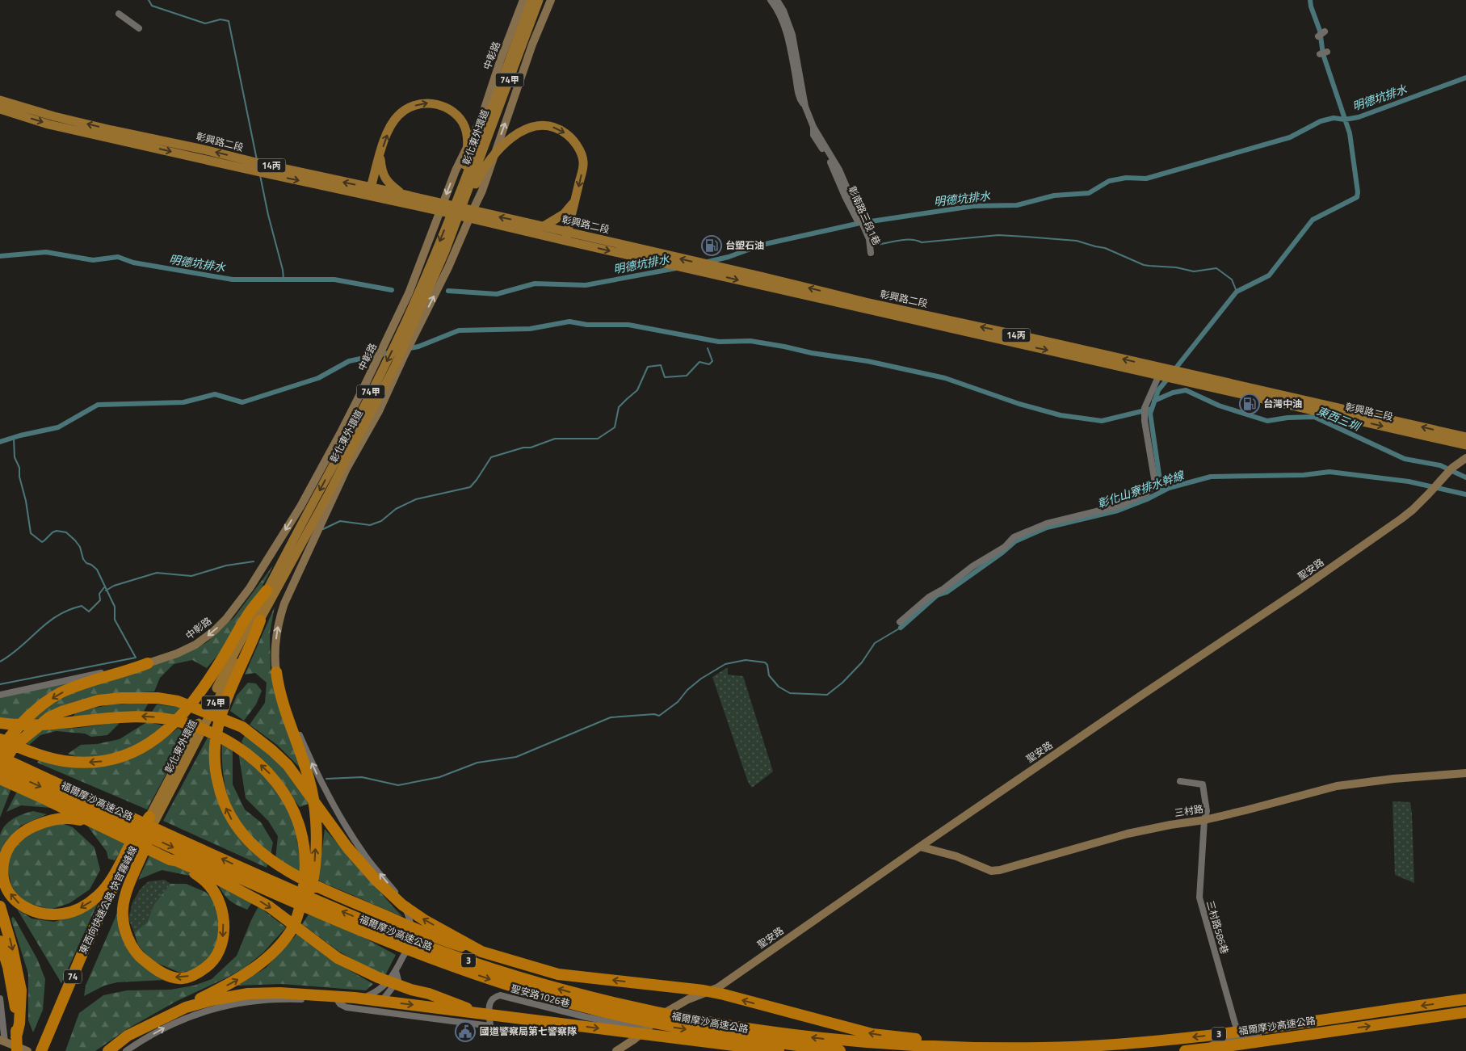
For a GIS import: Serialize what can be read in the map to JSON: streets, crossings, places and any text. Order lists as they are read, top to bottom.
{
  "streets": {
    "highway": [
      "福爾摩沙高速公路",
      "東西向快速公路 快官霧峰線",
      "3",
      "74"
    ],
    "main road": [
      "74甲",
      "彰化東外環道",
      "彰興路二段",
      "14丙"
    ],
    "street": [
      "中彰路",
      "彰南路三段1巷",
      "聖安路",
      "三村路",
      "三村路586巷",
      "聖安路1026巷"
    ]
  },
  "crossings": [
    ["中彰路", "彰興路二段"],
    ["彰化東外環道", "東西向快速公路 快官霧峰線"],
    ["聖安路", "三村路"],
    ["聖安路", "聖安路1026巷"],
    ["三村路", "三村路586巷"]
  ],
  "water": ["明德坑排水", "東西三圳", "彰化山寮排水幹線"],
  "places": {
    "fuel station": ["台塑石油", "台灣中油"],
    "public building": ["國道警察局第七警察隊"]
  }
}
